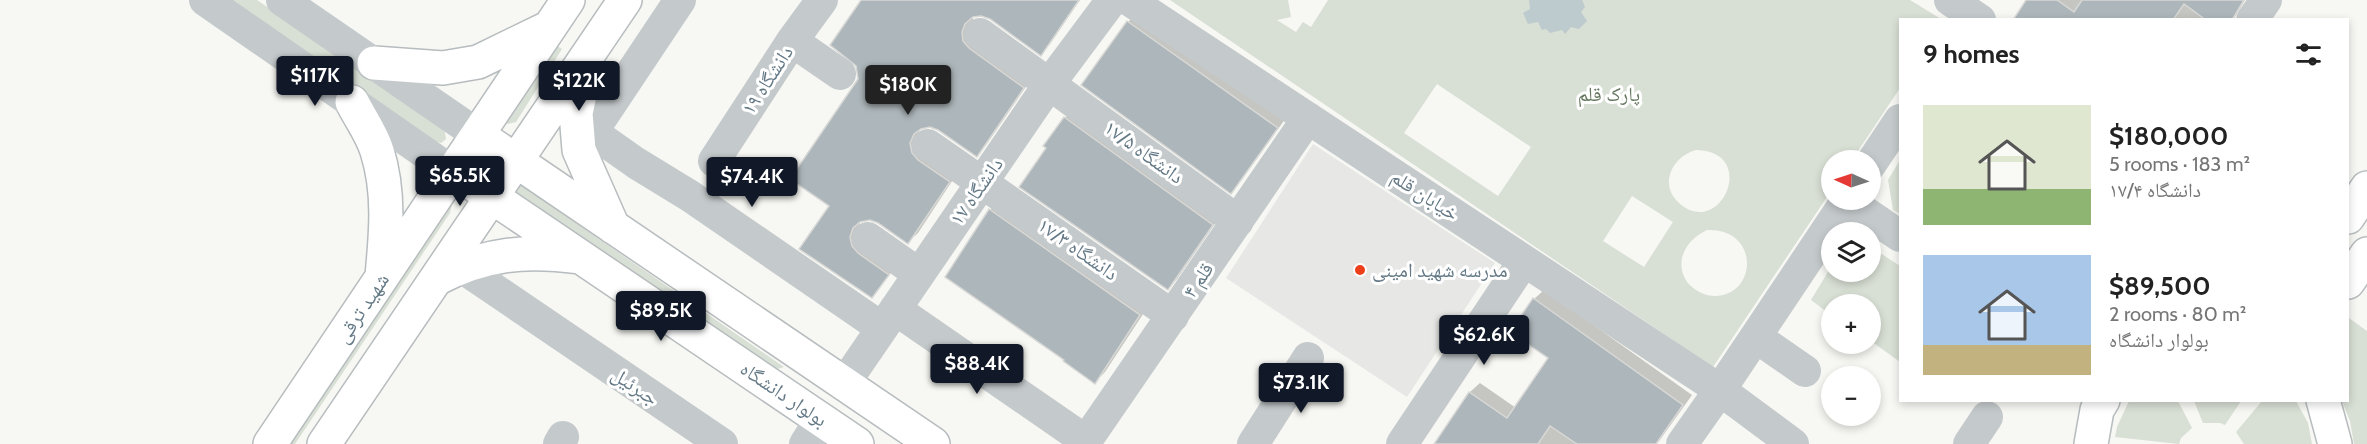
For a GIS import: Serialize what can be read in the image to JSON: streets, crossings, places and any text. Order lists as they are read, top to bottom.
{
  "streets": {
    "main road": ["شهید ترقی", "بولوار دانشگاه"],
    "street": [
      "دانشگاه ۱۹",
      "دانشگاه ۱۷/۵",
      "دانشگاه ۱۷",
      "خیابان قلم",
      "دانشگاه ۱۷/۳",
      "قلم ۴",
      "جبرئیل"
    ]
  },
  "crossings": [
    ["دانشگاه ۱۷/۵", "دانشگاه ۱۷"],
    ["دانشگاه ۱۷/۵", "قلم ۴"],
    ["دانشگاه ۱۷", "دانشگاه ۱۷/۳"],
    ["دانشگاه ۱۷", "قلم ۴"],
    ["خیابان قلم", "قلم ۴"],
    ["دانشگاه ۱۷/۳", "قلم ۴"],
    ["شهید ترقی", "بولوار دانشگاه"]
  ],
  "parks": ["پارک قلم"],
  "places": ["مدرسه شهید امینی"],
  "north": "left",
  "page": {
    "heading": "9 homes",
    "price": [
      "$117K",
      "$122K",
      "$180K",
      "$65.5K",
      "$74.4K",
      "$89.5K",
      "$62.6K",
      "$88.4K",
      "$73.1K"
    ],
    "list": [
      {
        "name": "$180,000",
        "note": "5 rooms · 183 m² · دانشگاه ۱۷/۴"
      },
      {
        "name": "$89,500",
        "note": "2 rooms · 80 m² · بولوار دانشگاه"
      }
    ],
    "map_buttons": ["+", "−"]
  }
}
